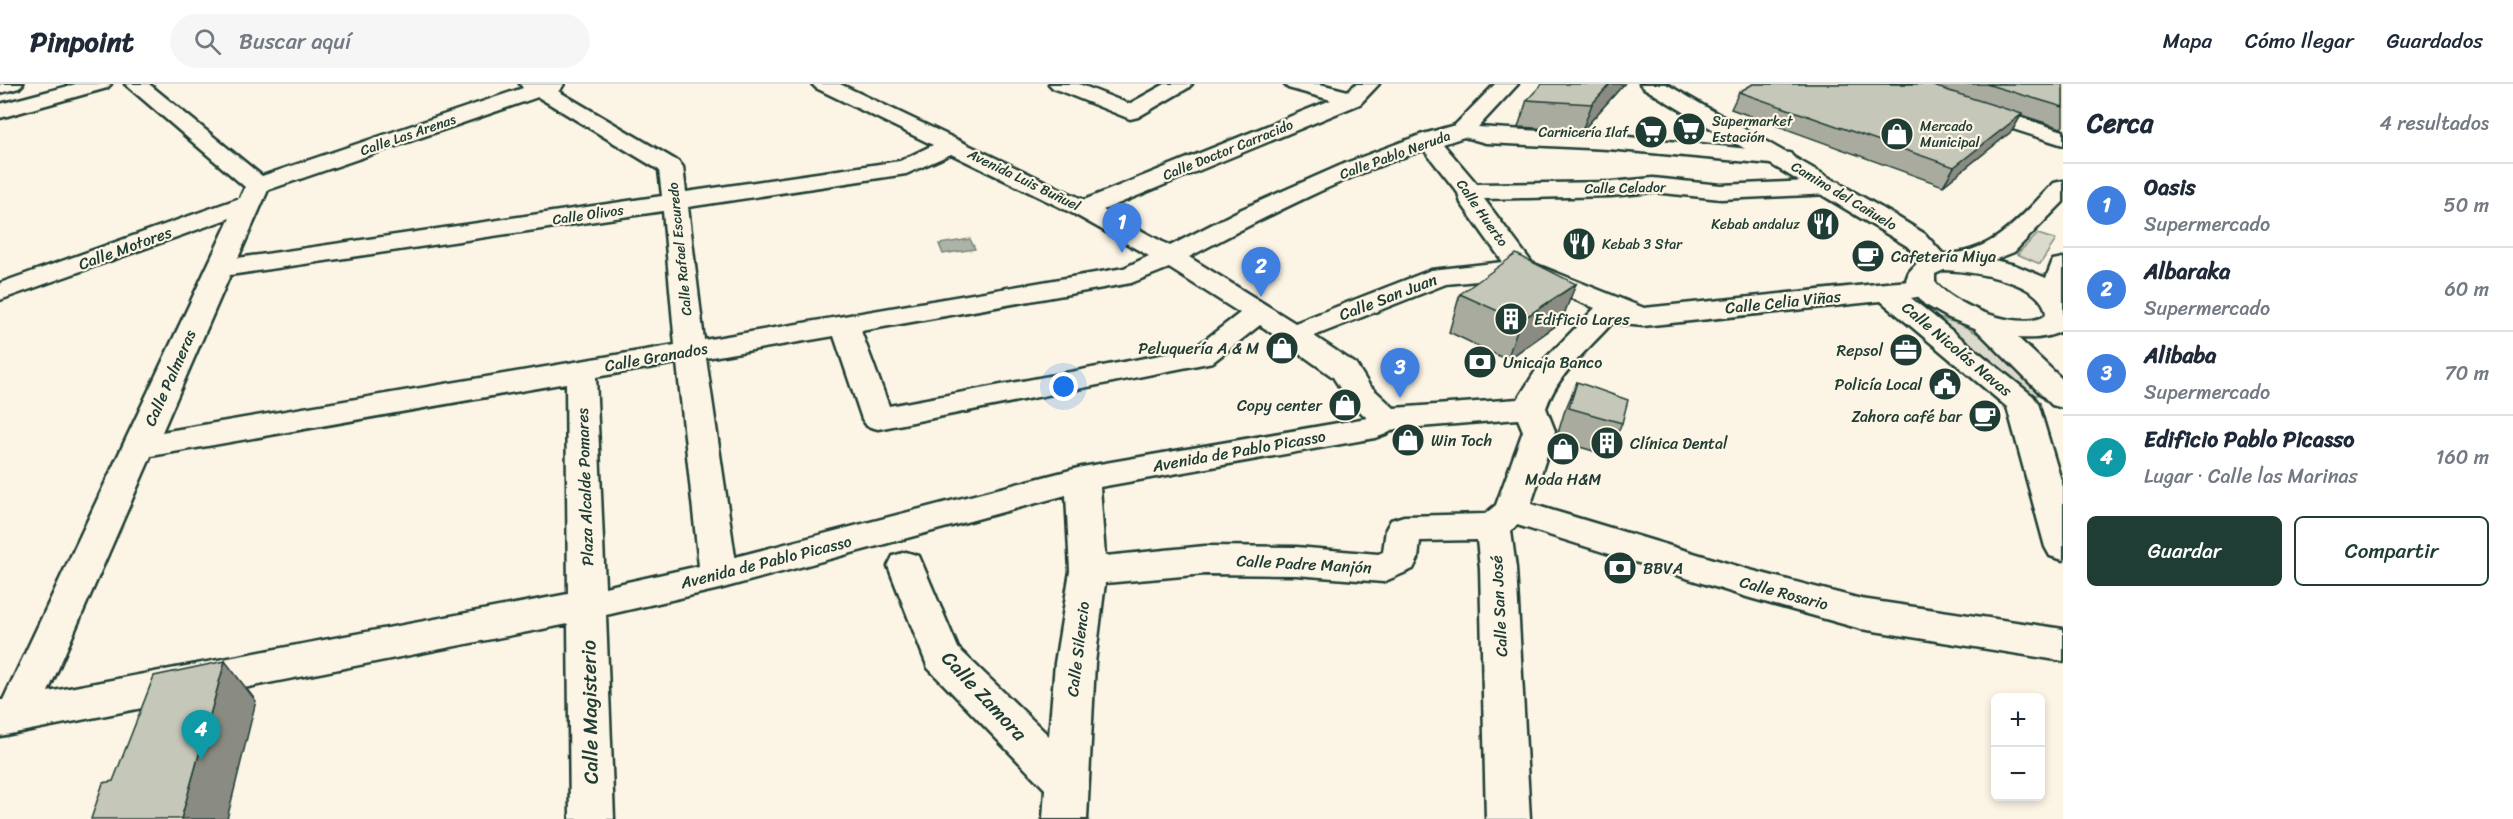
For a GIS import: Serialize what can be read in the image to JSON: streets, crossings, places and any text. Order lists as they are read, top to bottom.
{
  "streets": {
    "street": [
      "Calle Las Arenas",
      "Calle Doctor Carracido",
      "Calle Pablo Neruda",
      "Avenida Luis Buñuel",
      "Calle Celador",
      "Camino del Cañuelo",
      "Calle Huerto",
      "Calle Olivos",
      "Calle Motores",
      "Calle Rafael Escuredo",
      "Calle San Juan",
      "Calle Celia Viñas",
      "Calle Nicolás Navas",
      "Calle Granados",
      "Calle Palmeras",
      "Avenida de Pablo Picasso",
      "Plaza Alcalde Pomares",
      "Calle Padre Manjón",
      "Calle Rosario",
      "Calle San José",
      "Calle Silencio",
      "Calle Zamora",
      "Calle Magisterio"
    ]
  },
  "crossings": [
    ["Calle Las Arenas", "Calle Motores"],
    ["Calle Las Arenas", "Calle Rafael Escuredo"],
    ["Calle Las Arenas", "Calle Palmeras"],
    ["Calle Doctor Carracido", "Avenida Luis Buñuel"],
    ["Calle Pablo Neruda", "Avenida Luis Buñuel"],
    ["Calle Pablo Neruda", "Camino del Cañuelo"],
    ["Calle Pablo Neruda", "Calle Huerto"],
    ["Calle Pablo Neruda", "Calle Granados"],
    ["Avenida Luis Buñuel", "Calle Olivos"],
    ["Avenida Luis Buñuel", "Calle San Juan"],
    ["Avenida Luis Buñuel", "Calle Granados"],
    ["Avenida Luis Buñuel", "Avenida de Pablo Picasso"],
    ["Calle Celador", "Camino del Cañuelo"],
    ["Calle Celador", "Calle Huerto"],
    ["Camino del Cañuelo", "Calle Celia Viñas"],
    ["Calle Huerto", "Calle San Juan"],
    ["Calle Olivos", "Calle Rafael Escuredo"],
    ["Calle Olivos", "Calle Palmeras"],
    ["Calle Motores", "Calle Palmeras"],
    ["Calle Rafael Escuredo", "Calle Granados"],
    ["Calle Celia Viñas", "Calle Nicolás Navas"],
    ["Calle Celia Viñas", "Avenida de Pablo Picasso"],
    ["Calle Celia Viñas", "Calle San José"],
    ["Calle Granados", "Calle Palmeras"],
    ["Calle Granados", "Plaza Alcalde Pomares"],
    ["Calle Palmeras", "Avenida de Pablo Picasso"],
    ["Avenida de Pablo Picasso", "Plaza Alcalde Pomares"],
    ["Avenida de Pablo Picasso", "Calle San José"],
    ["Avenida de Pablo Picasso", "Calle Silencio"],
    ["Avenida de Pablo Picasso", "Calle Magisterio"],
    ["Plaza Alcalde Pomares", "Calle Magisterio"],
    ["Calle Padre Manjón", "Calle Rosario"],
    ["Calle Padre Manjón", "Calle San José"],
    ["Calle Padre Manjón", "Calle Silencio"],
    ["Calle Rosario", "Calle San José"],
    ["Calle Silencio", "Calle Zamora"]
  ],
  "places": {
    "supermarket": ["Supermarket Estación", "Carnicería Ilaf"],
    "shop": [
      "Mercado Municipal",
      "Peluquería A & M",
      "Copy center",
      "Win Toch",
      "Moda H&M"
    ],
    "restaurant": ["Kebab andaluz", "Kebab 3 Star"],
    "cafe": ["Cafetería Miya", "Zahora café bar"],
    "building": ["Edificio Lares", "Clínica Dental"],
    "office": ["Repsol"],
    "bank": ["Unicaja Banco", "BBVA"],
    "public building": ["Policía Local"]
  },
  "page": {
    "header": "Pinpoint",
    "search": "Buscar aquí",
    "nav": ["Mapa", "Cómo llegar", "Guardados"],
    "heading": ["Cerca", "4 resultados"],
    "list": [
      {
        "mark": "1",
        "name": "Oasis",
        "note": "Supermercado",
        "value": "50 m"
      },
      {
        "mark": "2",
        "name": "Albaraka",
        "note": "Supermercado",
        "value": "60 m"
      },
      {
        "mark": "3",
        "name": "Alibaba",
        "note": "Supermercado",
        "value": "70 m"
      },
      {
        "mark": "4",
        "name": "Edificio Pablo Picasso",
        "note": "Lugar · Calle las Marinas",
        "value": "160 m"
      }
    ],
    "pins": [
      "1",
      "2",
      "3",
      "4"
    ],
    "buttons": ["Guardar", "Compartir"],
    "map_buttons": ["+", "−"]
  }
}
